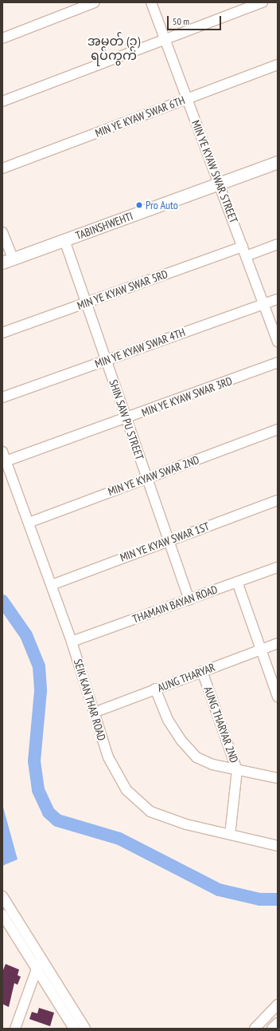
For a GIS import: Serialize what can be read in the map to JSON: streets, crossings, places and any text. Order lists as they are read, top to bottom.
{
  "streets": {
    "main road": ["TABINSHWEHTI"],
    "street": [
      "MIN YE KYAW SWAR 6TH",
      "MIN YE KYAW SWAR STREET",
      "MIN YE KYAW SWAR 5RD",
      "MIN YE KYAW SWAR 4TH",
      "MIN YE KYAW SWAR 3RD",
      "SHIN SAW PU STREET",
      "MIN YE KYAW SWAR 2ND",
      "MIN YE KYAW SWAR 1ST",
      "THAMAIN BAYAN ROAD",
      "AUNG THARYAR",
      "SEIK KAN THAR ROAD",
      "AUNG THARYAR 2ND"
    ]
  },
  "crossings": [
    ["MIN YE KYAW SWAR 6TH", "MIN YE KYAW SWAR STREET"],
    ["MIN YE KYAW SWAR STREET", "TABINSHWEHTI"],
    ["MIN YE KYAW SWAR STREET", "MIN YE KYAW SWAR 5RD"],
    ["MIN YE KYAW SWAR STREET", "MIN YE KYAW SWAR 4TH"],
    ["TABINSHWEHTI", "SHIN SAW PU STREET"],
    ["MIN YE KYAW SWAR 5RD", "SHIN SAW PU STREET"],
    ["MIN YE KYAW SWAR 4TH", "SHIN SAW PU STREET"],
    ["MIN YE KYAW SWAR 3RD", "SHIN SAW PU STREET"],
    ["MIN YE KYAW SWAR 3RD", "SEIK KAN THAR ROAD"],
    ["SHIN SAW PU STREET", "MIN YE KYAW SWAR 2ND"],
    ["SHIN SAW PU STREET", "MIN YE KYAW SWAR 1ST"],
    ["SHIN SAW PU STREET", "THAMAIN BAYAN ROAD"],
    ["MIN YE KYAW SWAR 2ND", "SEIK KAN THAR ROAD"],
    ["MIN YE KYAW SWAR 1ST", "SEIK KAN THAR ROAD"],
    ["THAMAIN BAYAN ROAD", "SEIK KAN THAR ROAD"],
    ["AUNG THARYAR", "SEIK KAN THAR ROAD"],
    ["AUNG THARYAR", "AUNG THARYAR 2ND"],
    ["SEIK KAN THAR ROAD", "AUNG THARYAR 2ND"]
  ],
  "districts": ["အမှတ် (၃) ရပ်ကွက်"],
  "places": ["Pro Auto"],
  "scale_bar": "50 m"
}
